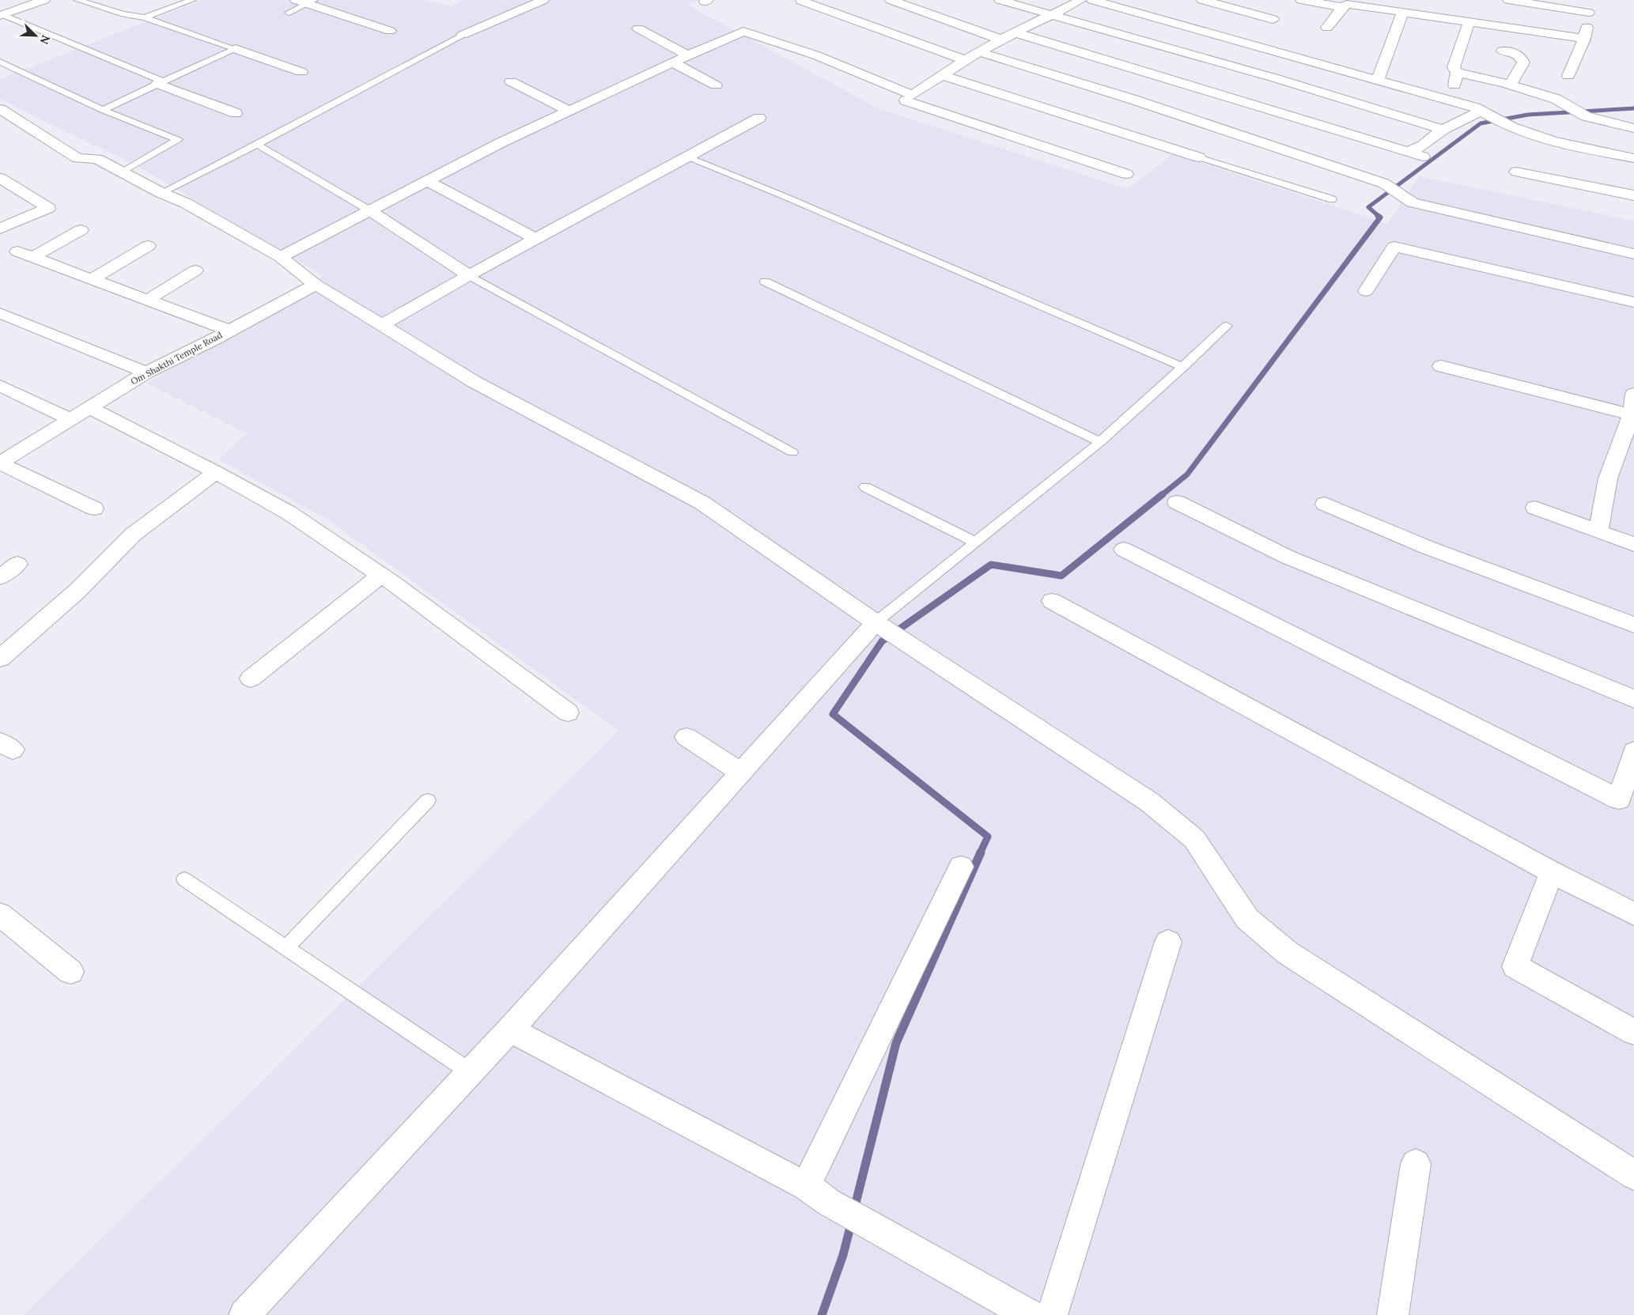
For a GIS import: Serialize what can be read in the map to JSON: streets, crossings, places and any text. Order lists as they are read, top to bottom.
{
  "streets": {
    "street": ["Om Shakthi Temple Road"]
  },
  "north": "bottom right"
}
